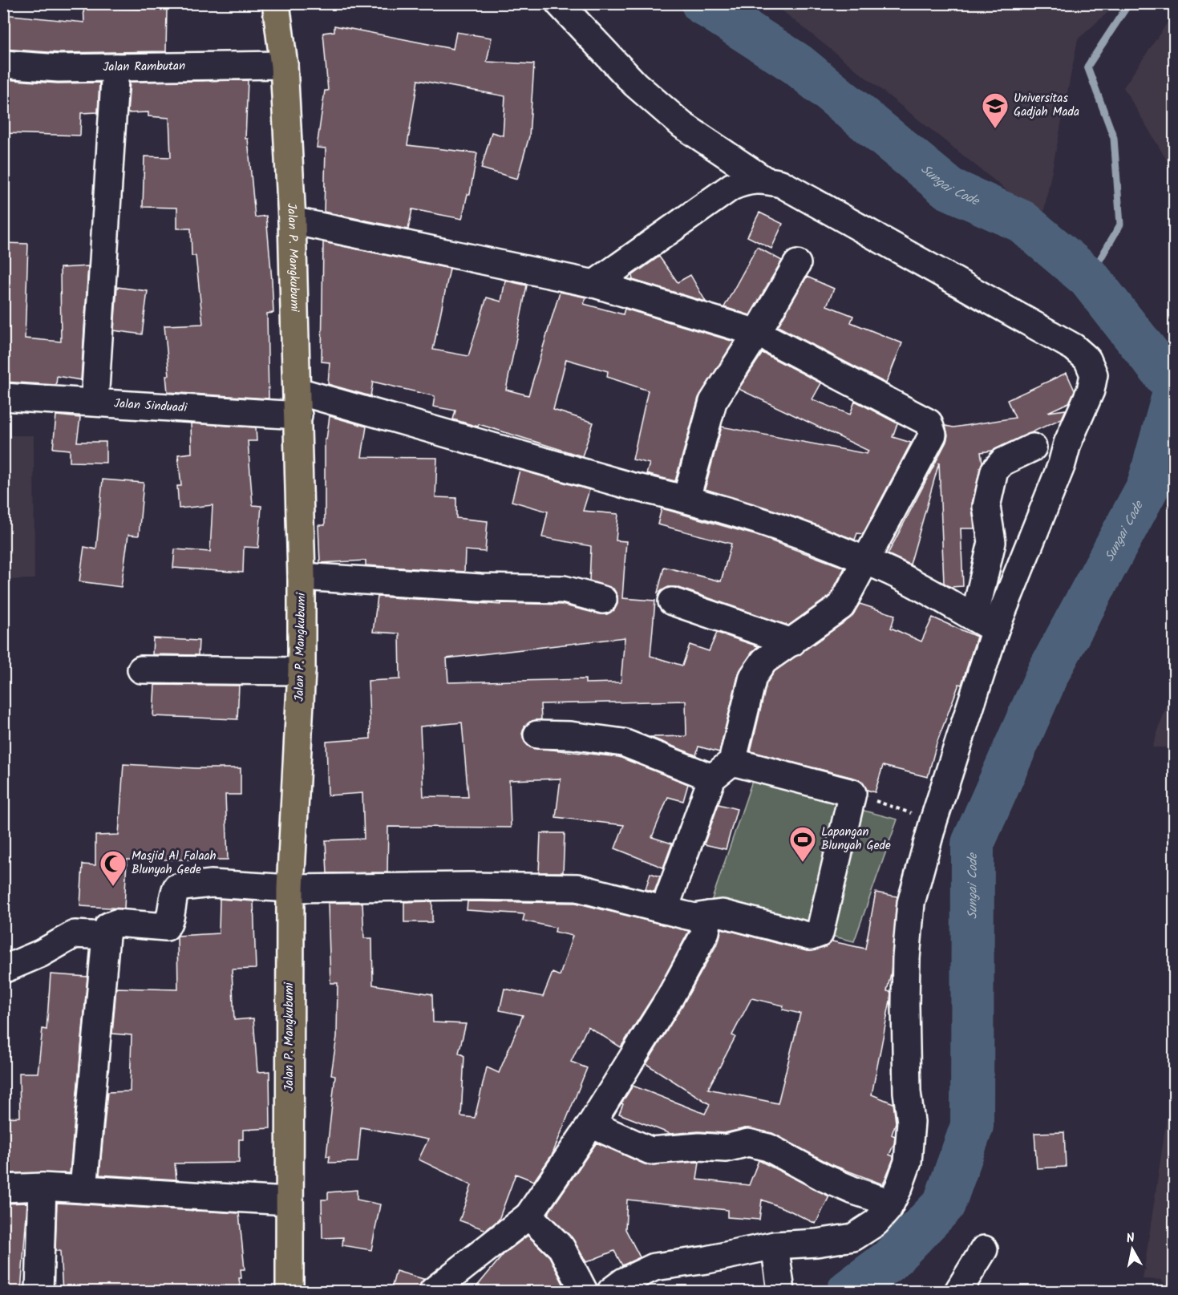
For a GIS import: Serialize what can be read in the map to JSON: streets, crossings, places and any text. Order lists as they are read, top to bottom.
{
  "streets": {
    "main road": ["Jalan P. Mangkubumi"],
    "street": ["Jalan Rambutan", "Jalan Sinduadi"]
  },
  "crossings": [
    ["Jalan Rambutan", "Jalan P. Mangkubumi"],
    ["Jalan P. Mangkubumi", "Jalan Sinduadi"]
  ],
  "water": ["Sungai Code"],
  "places": {
    "school or university": ["Universitas Gadjah Mada"],
    "sports": ["Lapangan Blunyah Gede"],
    "mosque": ["Masjid Al Falaah Blunyah Gede"]
  },
  "north": "top"
}
